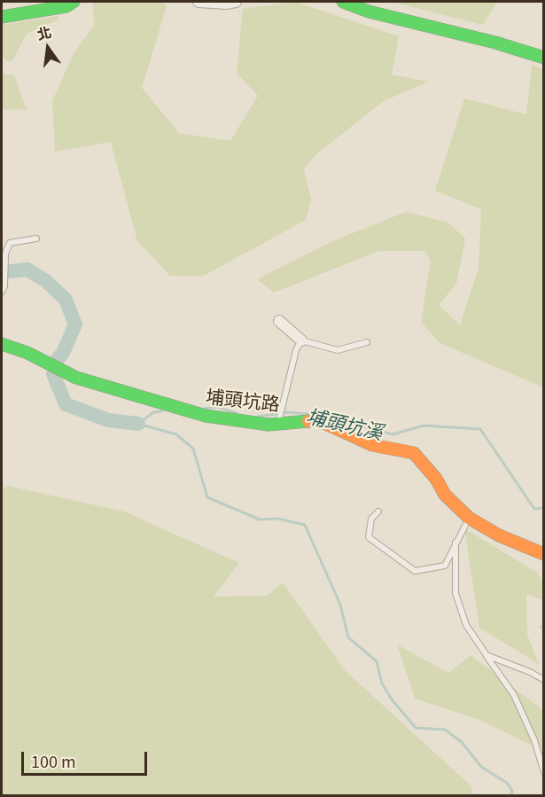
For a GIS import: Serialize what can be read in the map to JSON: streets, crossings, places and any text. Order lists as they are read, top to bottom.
{
  "streets": {
    "street": ["埔頭坑路"]
  },
  "water": ["埔頭坑溪"],
  "scale_bar": "100 m",
  "north": "top"
}
